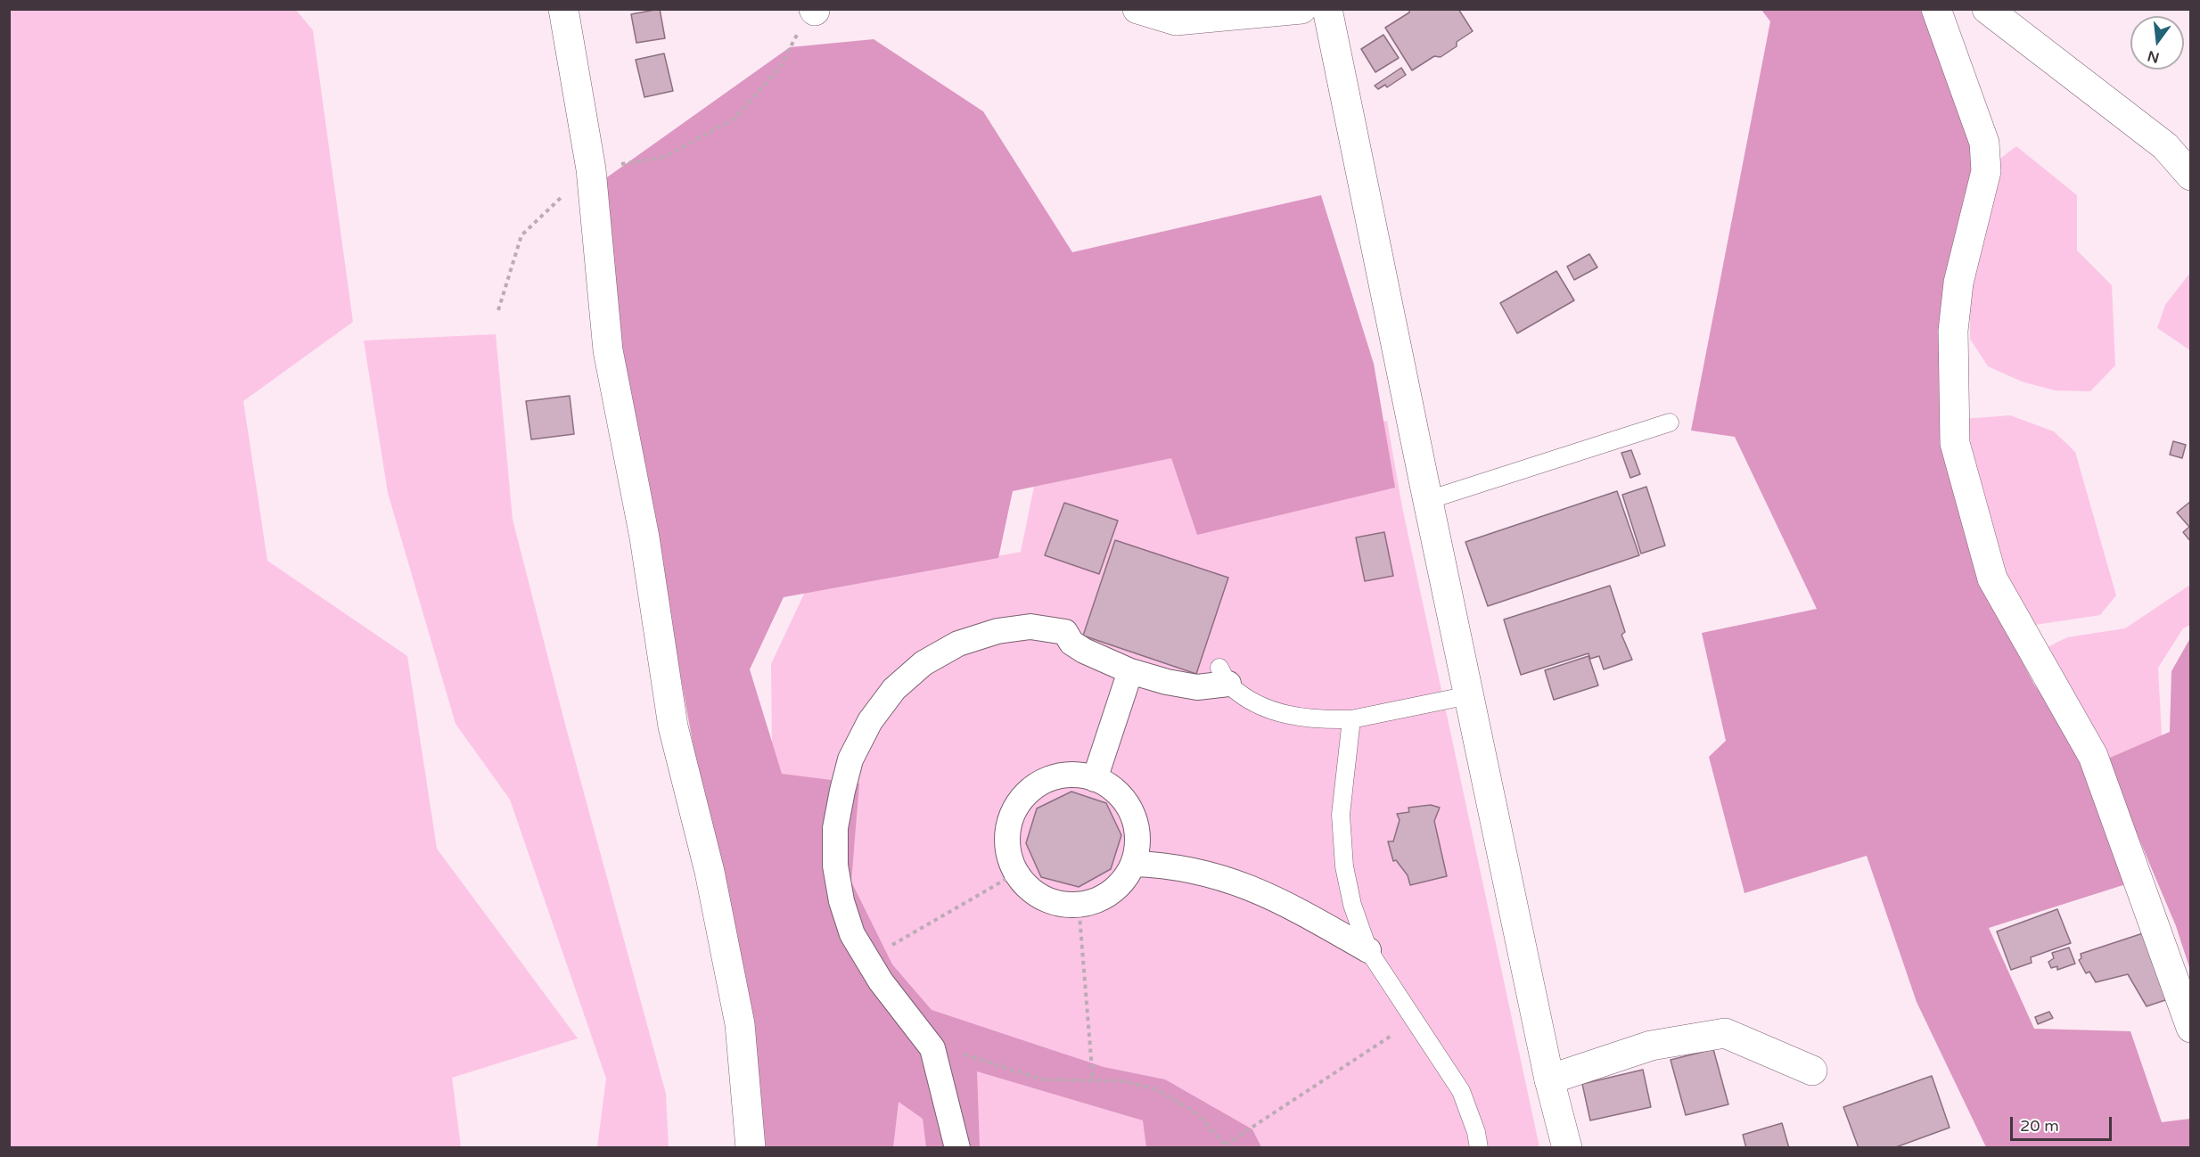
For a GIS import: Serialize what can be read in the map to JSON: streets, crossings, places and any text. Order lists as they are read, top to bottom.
{
  "scale_bar": "20 m",
  "north": "bottom"
}
